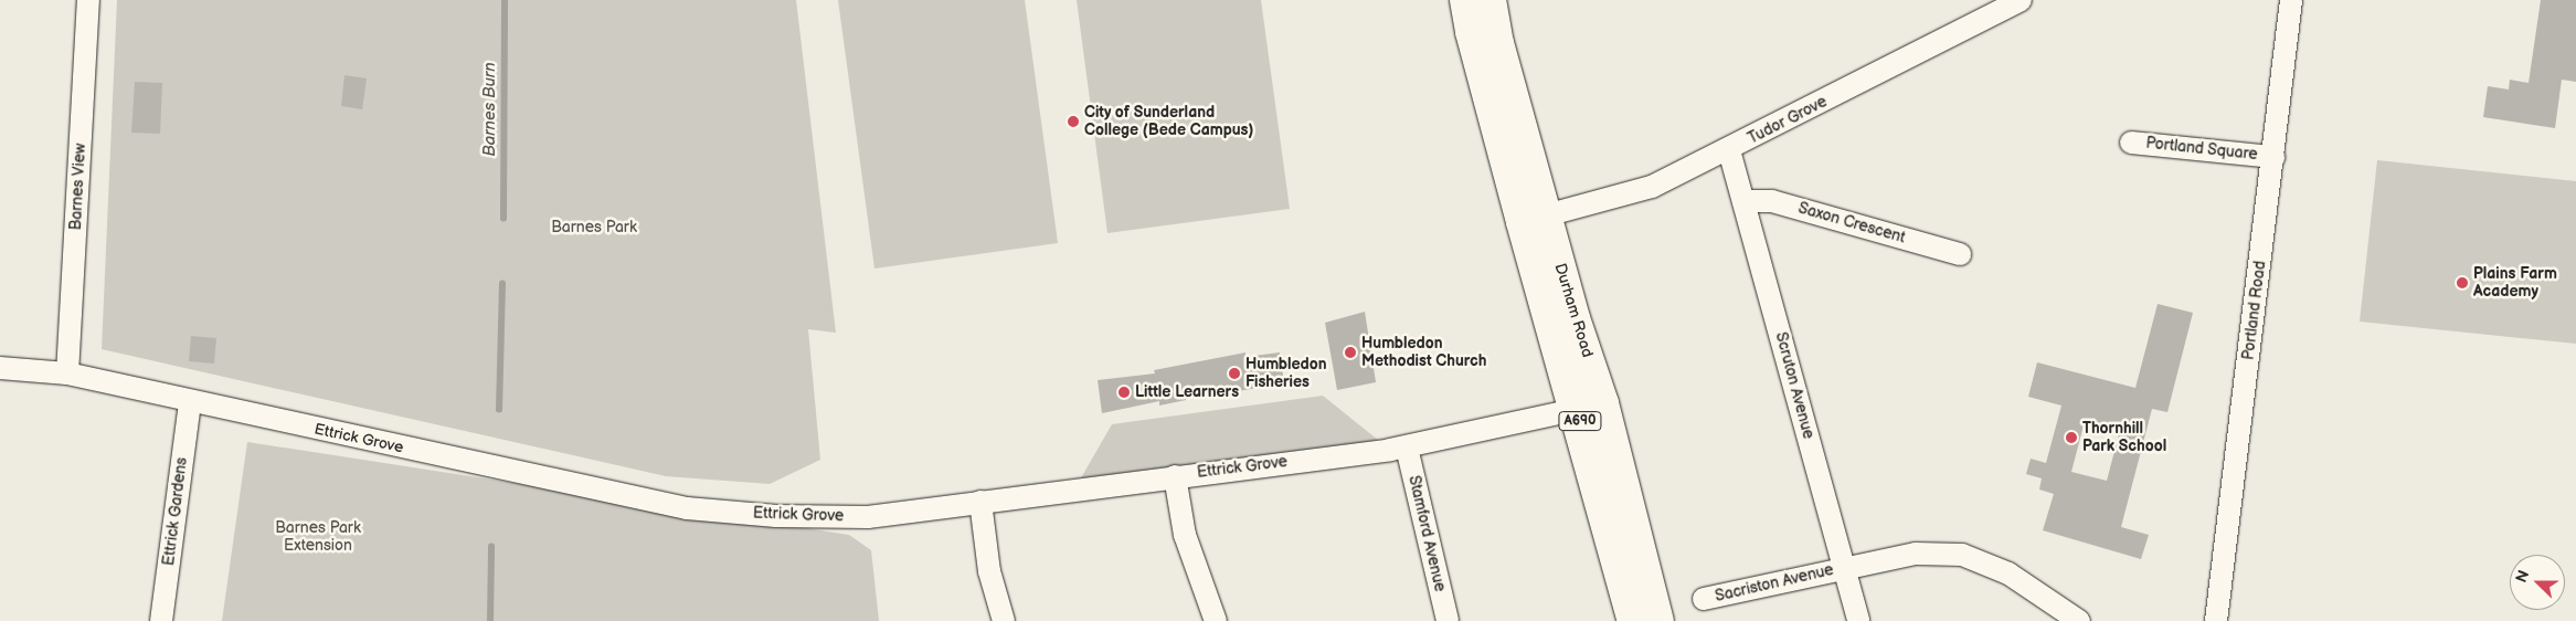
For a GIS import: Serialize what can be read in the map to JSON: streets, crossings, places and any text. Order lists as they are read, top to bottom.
{
  "streets": {
    "highway": ["Durham Road", "A690"],
    "street": [
      "Tudor Grove",
      "Portland Square",
      "Barnes View",
      "Saxon Crescent",
      "Portland Road",
      "Scruton Avenue",
      "Ettrick Grove",
      "Ettrick Gardens",
      "Stamford Avenue",
      "Sacriston Avenue"
    ]
  },
  "crossings": [
    ["Tudor Grove", "Durham Road"],
    ["Tudor Grove", "Scruton Avenue"],
    ["Portland Square", "Portland Road"],
    ["Barnes View", "Ettrick Grove"],
    ["Saxon Crescent", "Scruton Avenue"],
    ["Durham Road", "Ettrick Grove"],
    ["Scruton Avenue", "Sacriston Avenue"],
    ["Ettrick Grove", "Ettrick Gardens"],
    ["Ettrick Grove", "Stamford Avenue"]
  ],
  "water": ["Barnes Burn"],
  "parks": ["Barnes Park", "Barnes Park Extension"],
  "places": [
    "City of Sunderland College (Bede Campus)",
    "Plains Farm Academy",
    "Humbledon Methodist Church",
    "Humbledon Fisheries",
    "Little Learners",
    "Thornhill Park School"
  ],
  "north": "left"
}
